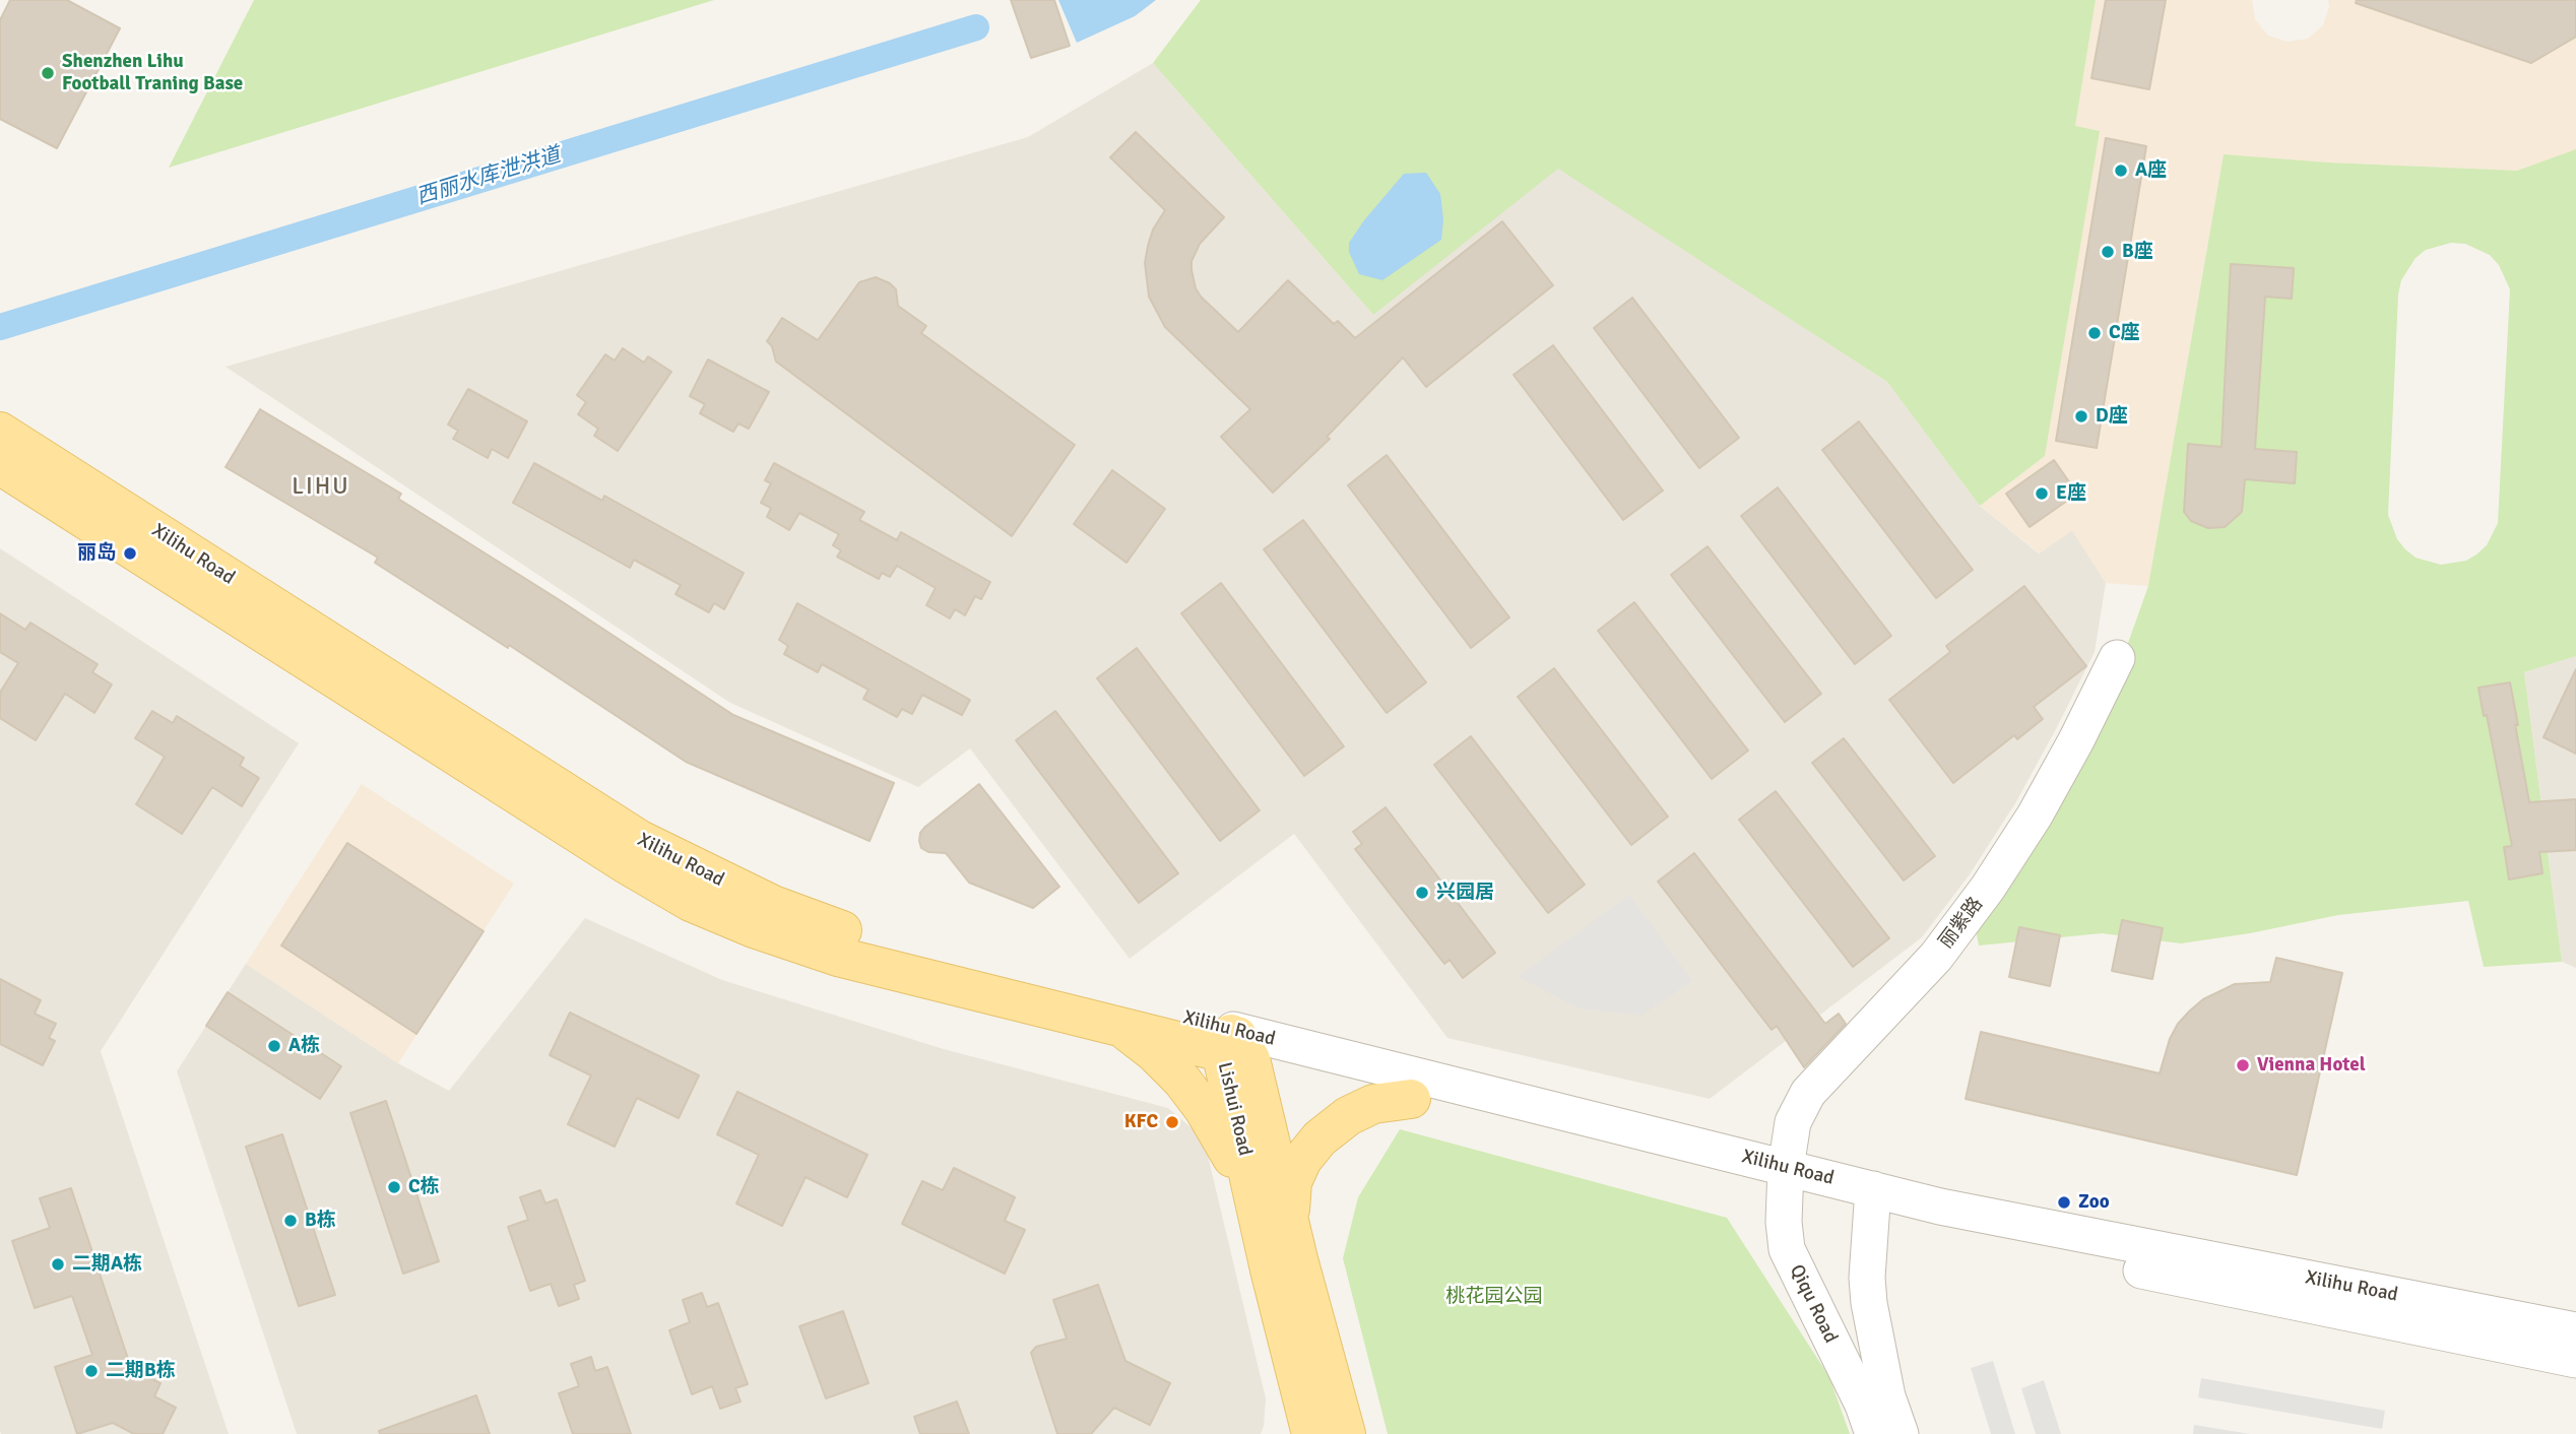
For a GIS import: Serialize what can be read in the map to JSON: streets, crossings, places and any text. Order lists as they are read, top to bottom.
{
  "streets": {
    "main road": ["Xilihu Road", "Lishui Road"],
    "street": ["丽紫路", "Qiqu Road"]
  },
  "crossings": [
    ["Xilihu Road", "丽紫路"],
    ["Xilihu Road", "Lishui Road"],
    ["Xilihu Road", "Qiqu Road"],
    ["丽紫路", "Qiqu Road"]
  ],
  "districts": ["LIHU"],
  "water": ["西丽水库泄洪道"],
  "parks": ["桃花园公园"],
  "places": [
    "Shenzhen Lihu Football Traning Base",
    "A座",
    "B座",
    "C座",
    "D座",
    "E座",
    "丽岛",
    "兴园居",
    "A栋",
    "Vienna Hotel",
    "KFC",
    "C栋",
    "Zoo",
    "B栋",
    "二期A栋",
    "二期B栋"
  ]
}
